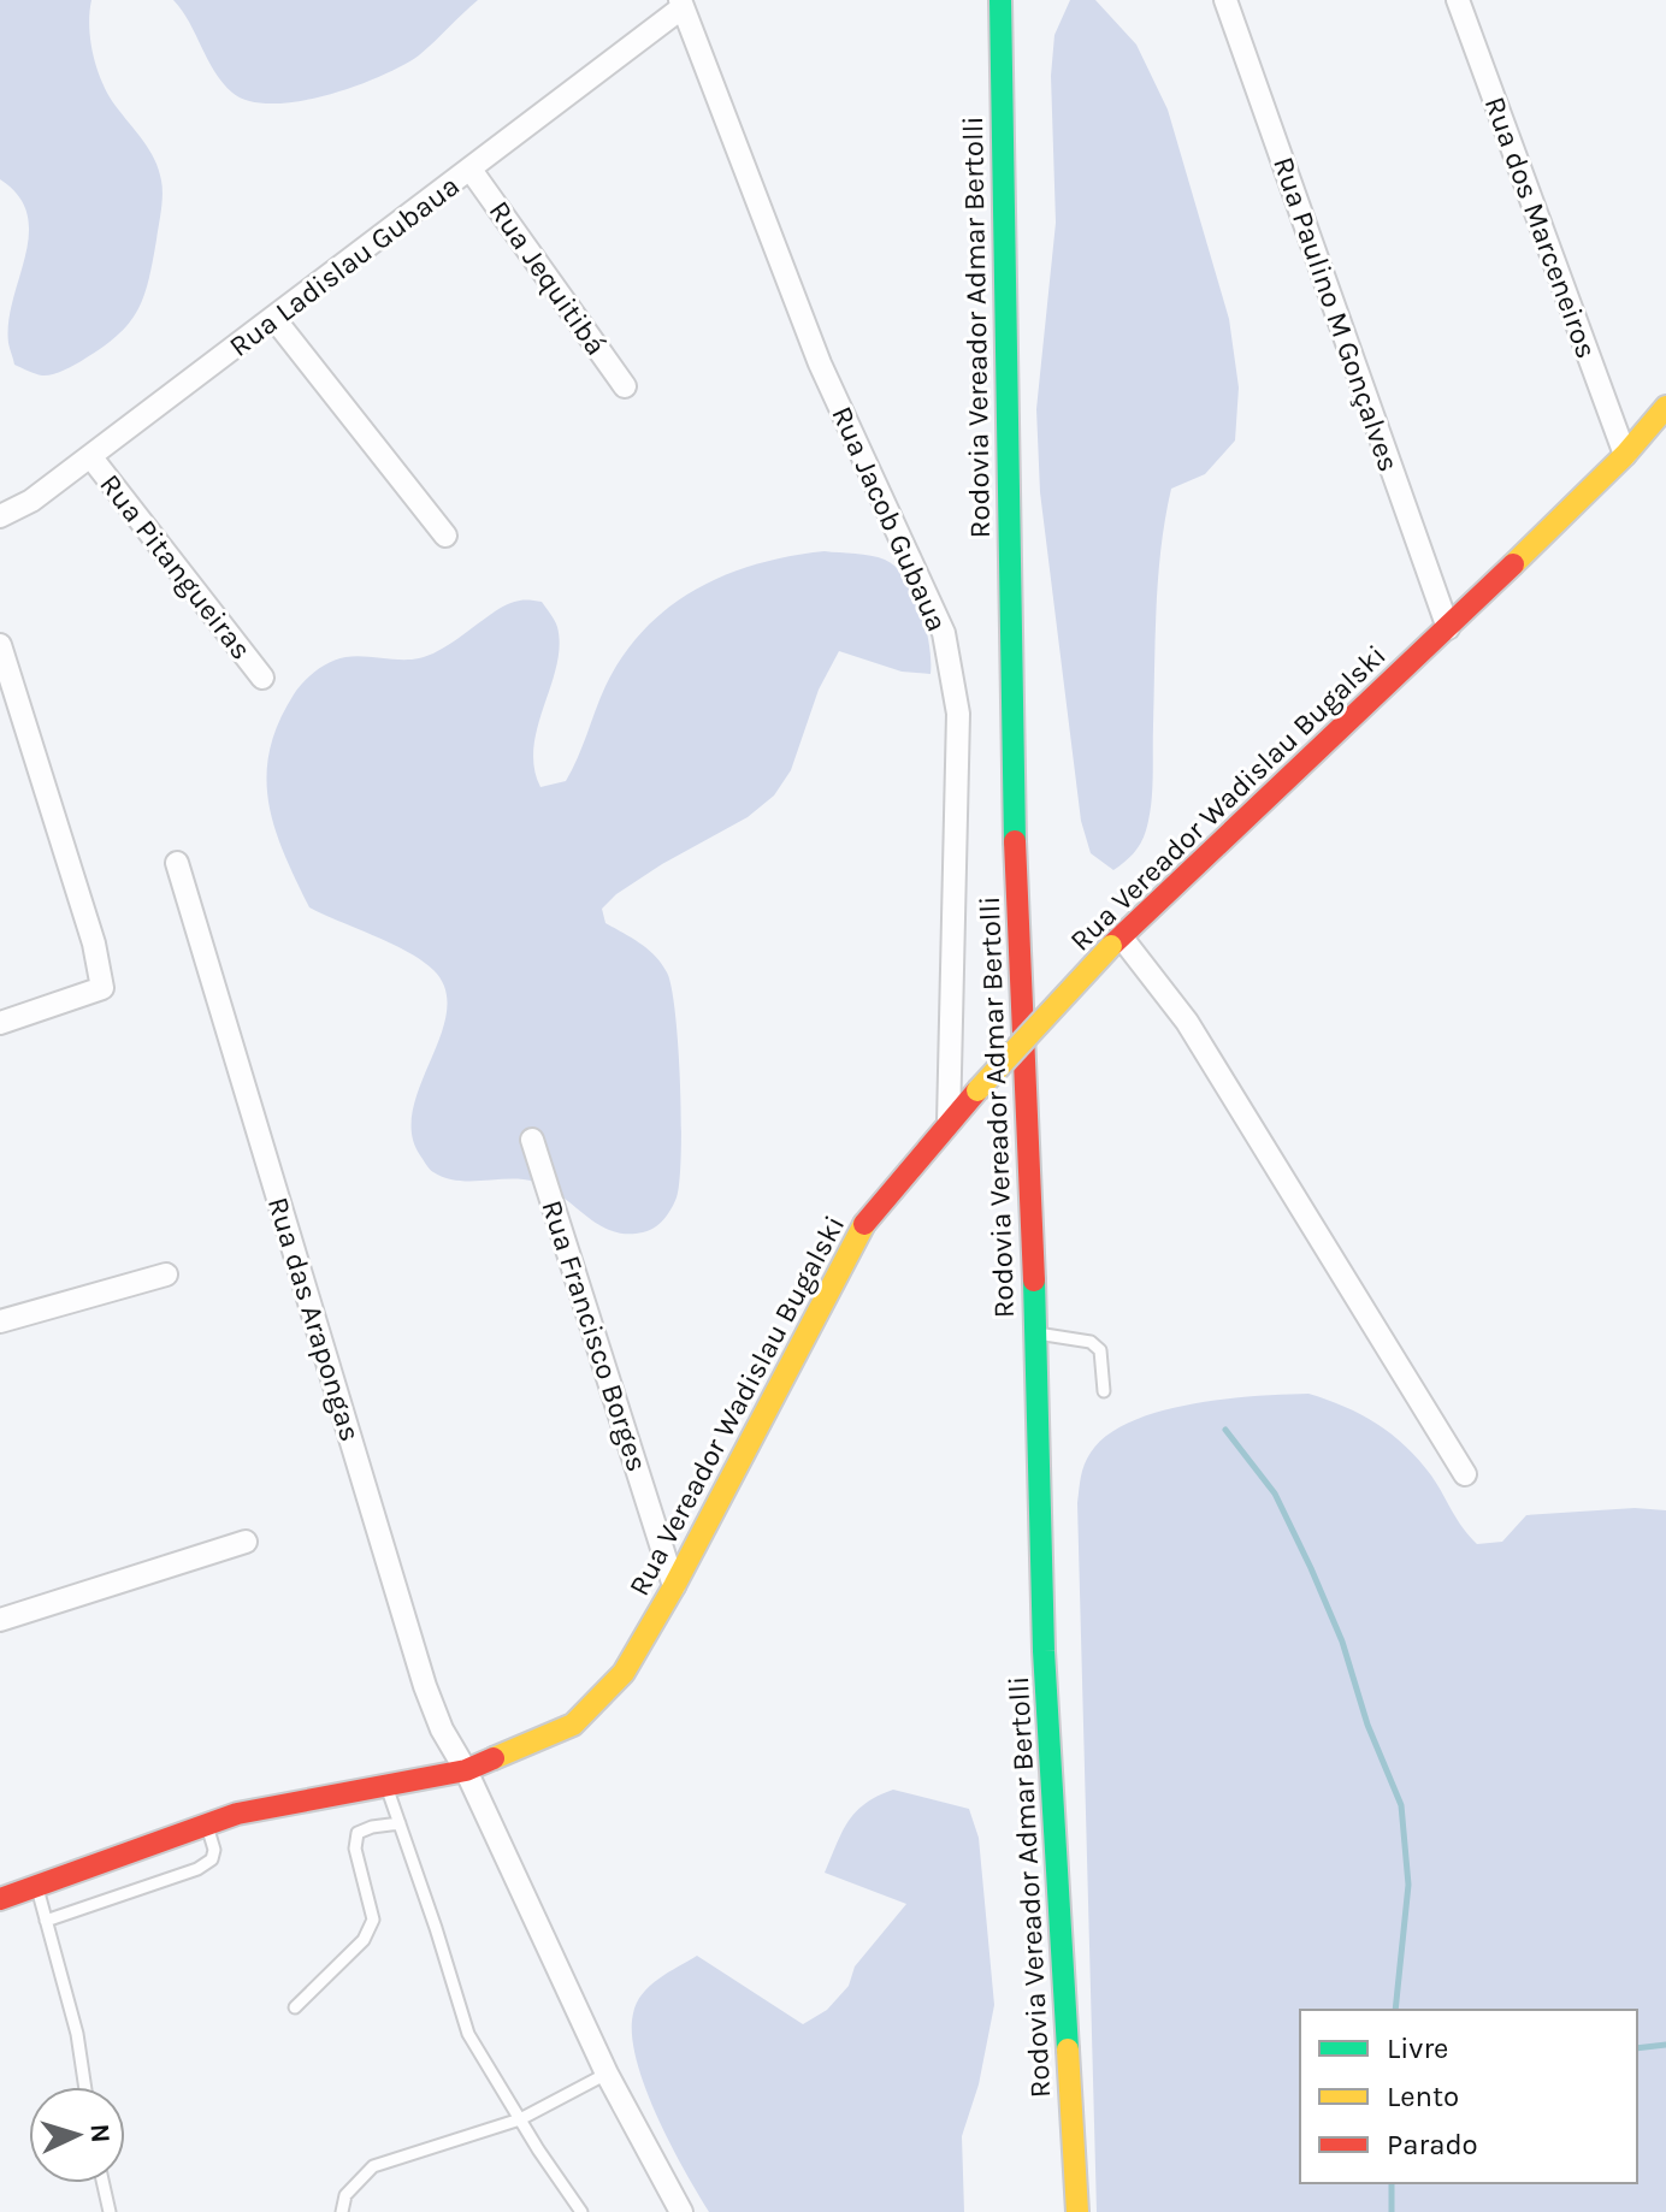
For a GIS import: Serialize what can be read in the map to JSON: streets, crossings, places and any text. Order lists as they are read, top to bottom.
{
  "streets": {
    "main road": ["Rodovia Vereador Admar Bertolli", "Rua Vereador Wadislau Bugalski"],
    "street": [
      "Rua dos Marceneiros",
      "Rua Ladislau Gubaua",
      "Rua Jequitibá",
      "Rua Paulino M Gonçalves",
      "Rua Jacob Gubaua",
      "Rua Pitangueiras",
      "Rua das Arapongas",
      "Rua Francisco Borges"
    ]
  },
  "crossings": [
    ["Rua dos Marceneiros", "Rua Vereador Wadislau Bugalski"],
    ["Rua Ladislau Gubaua", "Rua Jequitibá"],
    ["Rua Ladislau Gubaua", "Rua Jacob Gubaua"],
    ["Rua Ladislau Gubaua", "Rua Pitangueiras"],
    ["Rua Paulino M Gonçalves", "Rua Vereador Wadislau Bugalski"],
    ["Rua Jacob Gubaua", "Rua Vereador Wadislau Bugalski"],
    ["Rua Vereador Wadislau Bugalski", "Rua das Arapongas"],
    ["Rua Vereador Wadislau Bugalski", "Rua Francisco Borges"]
  ],
  "legend": ["Livre", "Lento", "Parado"],
  "north": "right"
}
